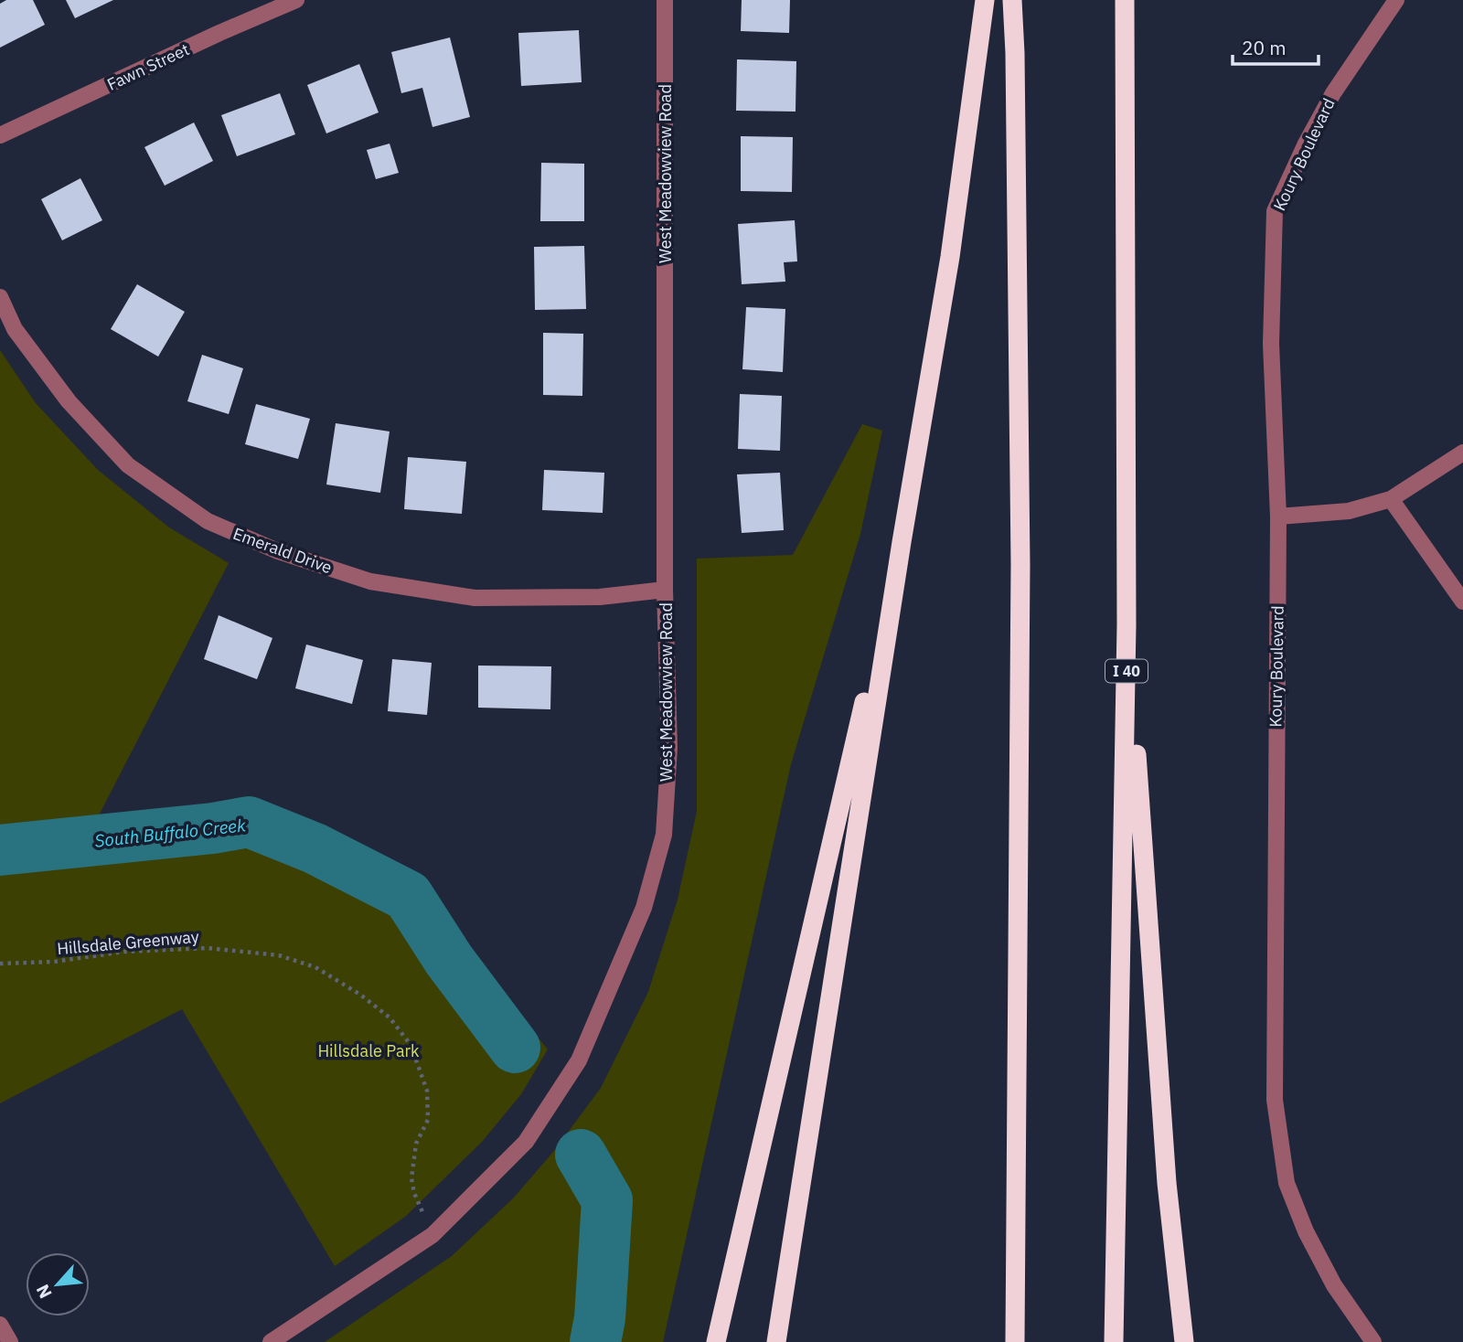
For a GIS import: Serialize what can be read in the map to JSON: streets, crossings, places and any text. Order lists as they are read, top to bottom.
{
  "streets": {
    "highway": ["I 40"],
    "street": [
      "Fawn Street",
      "Koury Boulevard",
      "West Meadowview Road",
      "Emerald Drive"
    ],
    "path": ["Hillsdale Greenway"]
  },
  "crossings": [
    ["West Meadowview Road", "Emerald Drive"],
    ["West Meadowview Road", "Hillsdale Greenway"]
  ],
  "water": ["South Buffalo Creek"],
  "parks": ["Hillsdale Park"],
  "scale_bar": "20 m",
  "north": "bottom left"
}
